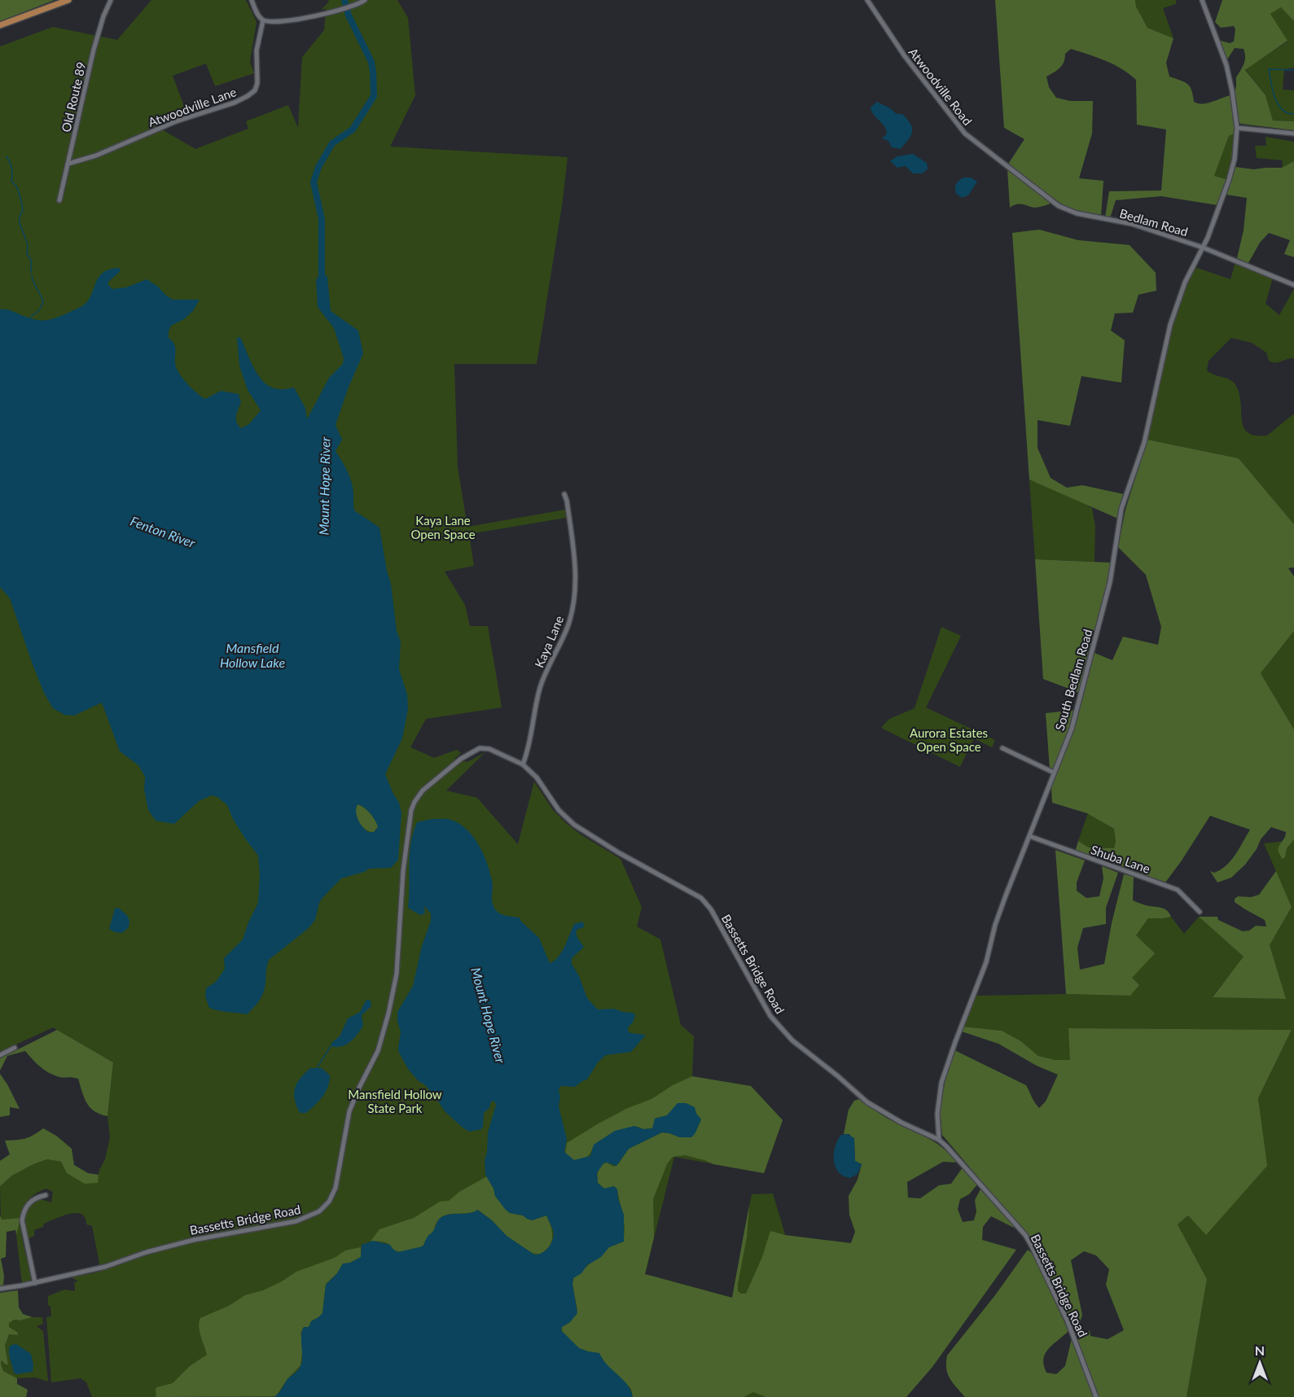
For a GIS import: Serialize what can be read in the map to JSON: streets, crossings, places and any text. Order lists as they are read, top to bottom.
{
  "streets": {
    "street": [
      "Atwoodville Road",
      "Old Route 89",
      "Atwoodville Lane",
      "Bedlam Road",
      "Kaya Lane",
      "South Bedlam Road",
      "Shuba Lane",
      "Bassetts Bridge Road"
    ]
  },
  "crossings": [
    ["Atwoodville Road", "Bedlam Road"],
    ["Old Route 89", "Atwoodville Lane"],
    ["Bedlam Road", "South Bedlam Road"],
    ["Kaya Lane", "Bassetts Bridge Road"],
    ["South Bedlam Road", "Shuba Lane"],
    ["South Bedlam Road", "Bassetts Bridge Road"]
  ],
  "water": ["Mount Hope River", "Fenton River", "Mansfield Hollow Lake"],
  "parks": ["Kaya Lane Open Space", "Aurora Estates Open Space", "Mansfield Hollow State Park"],
  "north": "top"
}
